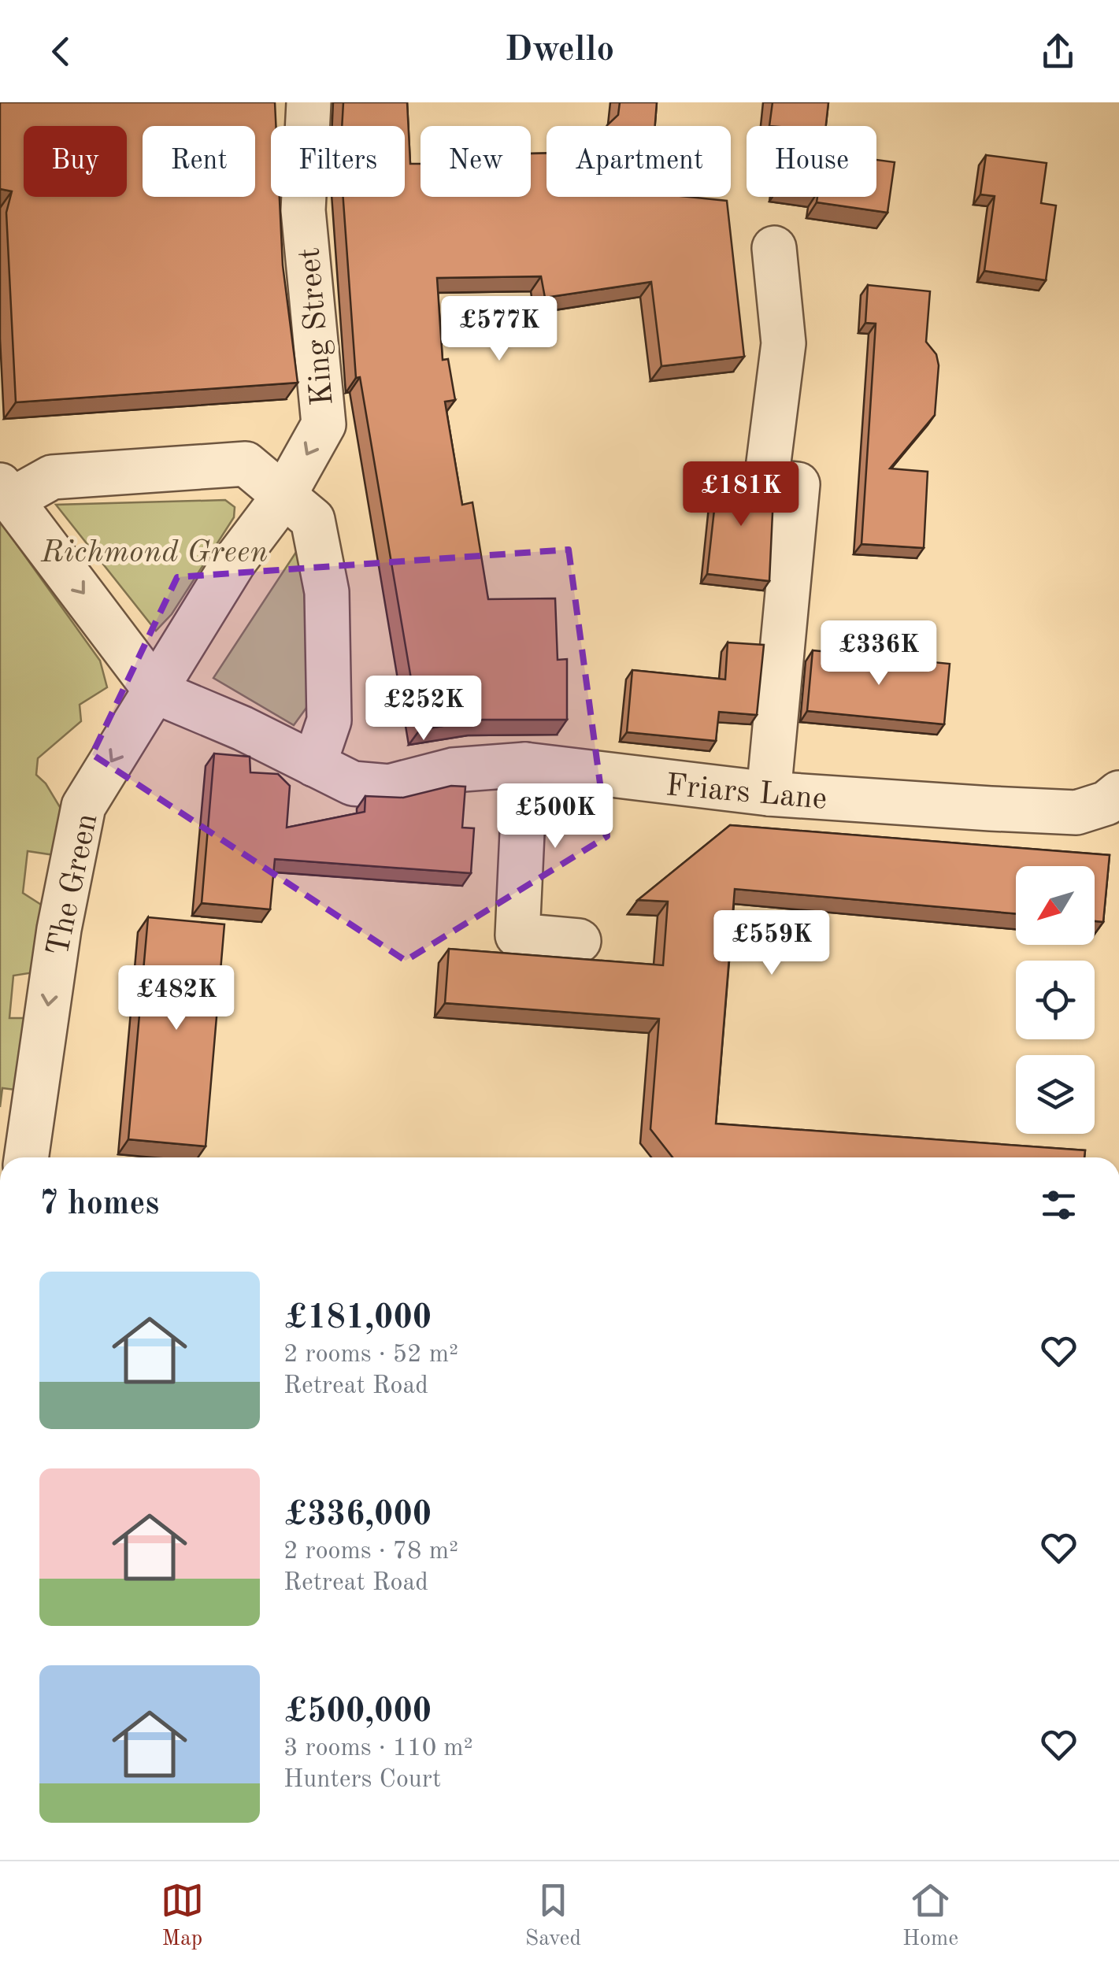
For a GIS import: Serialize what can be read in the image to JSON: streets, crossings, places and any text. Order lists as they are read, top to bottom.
{
  "streets": {
    "street": ["King Street", "Friars Lane", "The Green"]
  },
  "crossings": [
    ["King Street", "Friars Lane"],
    ["King Street", "The Green"],
    ["Friars Lane", "The Green"]
  ],
  "one_way": ["King Street", "The Green"],
  "parks": ["Richmond Green"],
  "north": "bottom left",
  "page": {
    "header": "Dwello",
    "chip": [
      "Buy",
      "Rent",
      "Filters",
      "New",
      "Apartment",
      "House"
    ],
    "price": [
      "£577K",
      "£181K",
      "£336K",
      "£252K",
      "£500K",
      "£559K",
      "£482K"
    ],
    "heading": "7 homes",
    "list": [
      {
        "name": "£181,000",
        "note": "2 rooms · 52 m² · Retreat Road"
      },
      {
        "name": "£336,000",
        "note": "2 rooms · 78 m² · Retreat Road"
      },
      {
        "name": "£500,000",
        "note": "3 rooms · 110 m² · Hunters Court"
      }
    ],
    "tabs": ["Map", "Saved", "Home"]
  }
}
